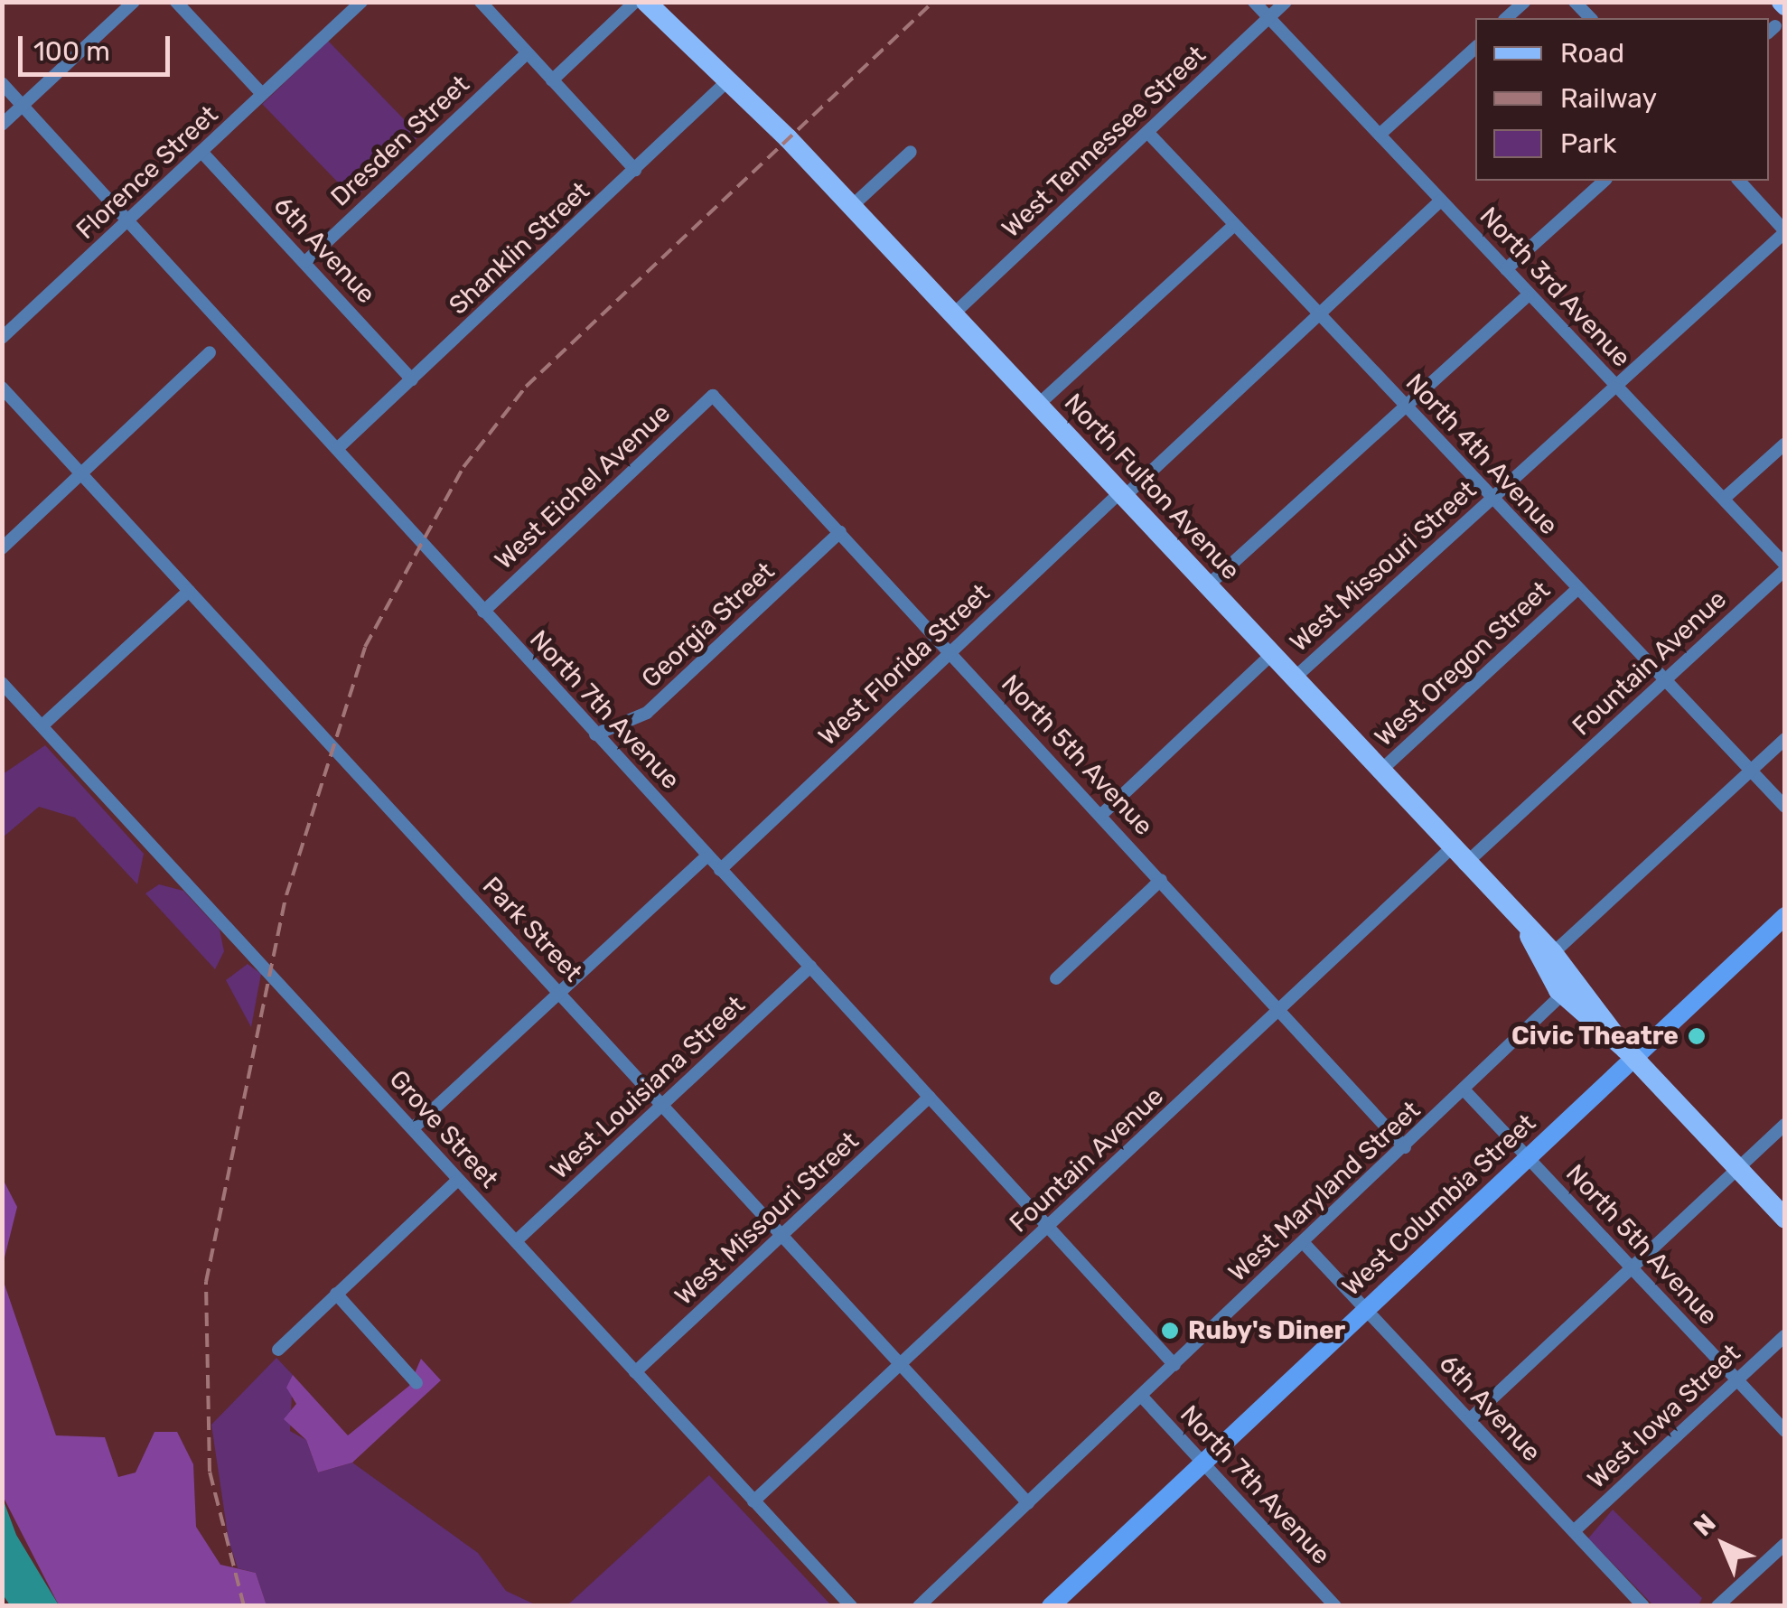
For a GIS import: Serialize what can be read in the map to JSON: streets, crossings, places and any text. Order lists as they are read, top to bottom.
{
  "streets": {
    "main road": ["North Fulton Avenue", "West Columbia Street"],
    "street": [
      "Dresden Street",
      "West Tennessee Street",
      "Florence Street",
      "Shanklin Street",
      "6th Avenue",
      "North 3rd Avenue",
      "North 4th Avenue",
      "West Eichel Avenue",
      "West Missouri Street",
      "Georgia Street",
      "Fountain Avenue",
      "West Oregon Street",
      "West Florida Street",
      "North 7th Avenue",
      "North 5th Avenue",
      "Park Street",
      "West Louisiana Street",
      "Grove Street",
      "West Maryland Street",
      "West Iowa Street"
    ]
  },
  "crossings": [
    ["Dresden Street", "6th Avenue"],
    ["West Tennessee Street", "North 3rd Avenue"],
    ["West Tennessee Street", "North 4th Avenue"],
    ["West Tennessee Street", "North Fulton Avenue"],
    ["Florence Street", "6th Avenue"],
    ["Florence Street", "North 7th Avenue"],
    ["Shanklin Street", "6th Avenue"],
    ["Shanklin Street", "North Fulton Avenue"],
    ["Shanklin Street", "North 7th Avenue"],
    ["6th Avenue", "West Maryland Street"],
    ["6th Avenue", "West Columbia Street"],
    ["6th Avenue", "West Iowa Street"],
    ["North 3rd Avenue", "West Missouri Street"],
    ["North 3rd Avenue", "Fountain Avenue"],
    ["North 3rd Avenue", "West Florida Street"],
    ["North 4th Avenue", "West Missouri Street"],
    ["North 4th Avenue", "Fountain Avenue"],
    ["North 4th Avenue", "West Oregon Street"],
    ["North 4th Avenue", "West Florida Street"],
    ["West Eichel Avenue", "North 7th Avenue"],
    ["West Eichel Avenue", "North 5th Avenue"],
    ["North Fulton Avenue", "West Missouri Street"],
    ["North Fulton Avenue", "Fountain Avenue"],
    ["North Fulton Avenue", "West Oregon Street"],
    ["North Fulton Avenue", "West Florida Street"],
    ["North Fulton Avenue", "West Maryland Street"],
    ["North Fulton Avenue", "West Columbia Street"],
    ["West Missouri Street", "North 7th Avenue"],
    ["West Missouri Street", "North 5th Avenue"],
    ["West Missouri Street", "Park Street"],
    ["West Missouri Street", "Grove Street"],
    ["Georgia Street", "North 7th Avenue"],
    ["Georgia Street", "North 5th Avenue"],
    ["Fountain Avenue", "North 7th Avenue"],
    ["Fountain Avenue", "North 5th Avenue"],
    ["Fountain Avenue", "Park Street"],
    ["Fountain Avenue", "Grove Street"],
    ["West Florida Street", "North 7th Avenue"],
    ["West Florida Street", "North 5th Avenue"],
    ["North 7th Avenue", "West Louisiana Street"],
    ["North 7th Avenue", "West Maryland Street"],
    ["North 7th Avenue", "West Columbia Street"],
    ["North 5th Avenue", "West Maryland Street"],
    ["North 5th Avenue", "West Columbia Street"],
    ["North 5th Avenue", "West Iowa Street"],
    ["Park Street", "West Louisiana Street"],
    ["Park Street", "West Maryland Street"],
    ["West Louisiana Street", "Grove Street"]
  ],
  "places": ["Civic Theatre", "Ruby's Diner"],
  "legend": ["Road", "Railway", "Park"],
  "scale_bar": "100 m",
  "north": "top left"
}
